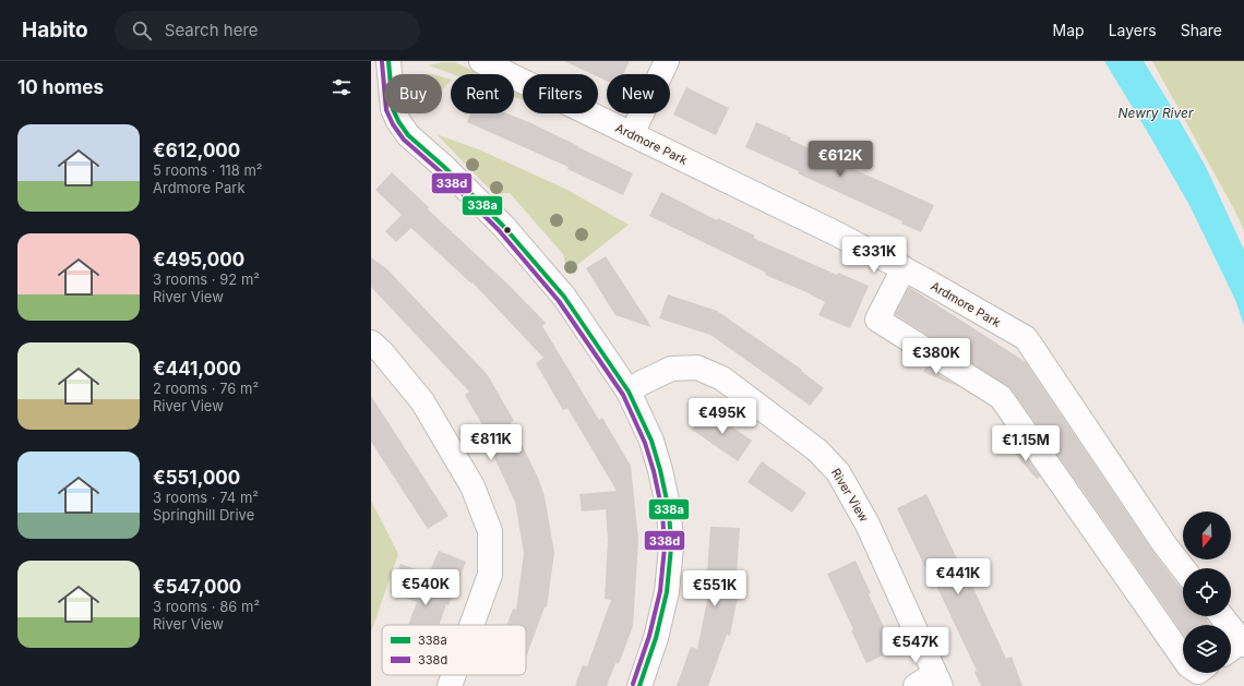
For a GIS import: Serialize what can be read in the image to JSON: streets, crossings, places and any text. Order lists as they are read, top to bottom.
{
  "streets": {
    "street": ["Ardmore Park", "River View"]
  },
  "water": ["Newry River"],
  "lines": ["transit line 338a", "transit line 338d"],
  "legend": ["338a", "338d"],
  "north": "bottom",
  "page": {
    "header": "Habito",
    "search": "Search here",
    "nav": ["Map", "Layers", "Share"],
    "heading": "10 homes",
    "chip": [
      "Buy",
      "Rent",
      "Filters",
      "New"
    ],
    "list": [
      {
        "name": "€612,000",
        "note": "5 rooms · 118 m² · Ardmore Park"
      },
      {
        "name": "€495,000",
        "note": "3 rooms · 92 m² · River View"
      },
      {
        "name": "€441,000",
        "note": "2 rooms · 76 m² · River View"
      },
      {
        "name": "€551,000",
        "note": "3 rooms · 74 m² · Springhill Drive"
      },
      {
        "name": "€547,000",
        "note": "3 rooms · 86 m² · River View"
      }
    ],
    "price": [
      "€612K",
      "€331K",
      "€380K",
      "€495K",
      "€811K",
      "€1.15M",
      "€441K",
      "€540K",
      "€551K",
      "€547K"
    ]
  }
}
